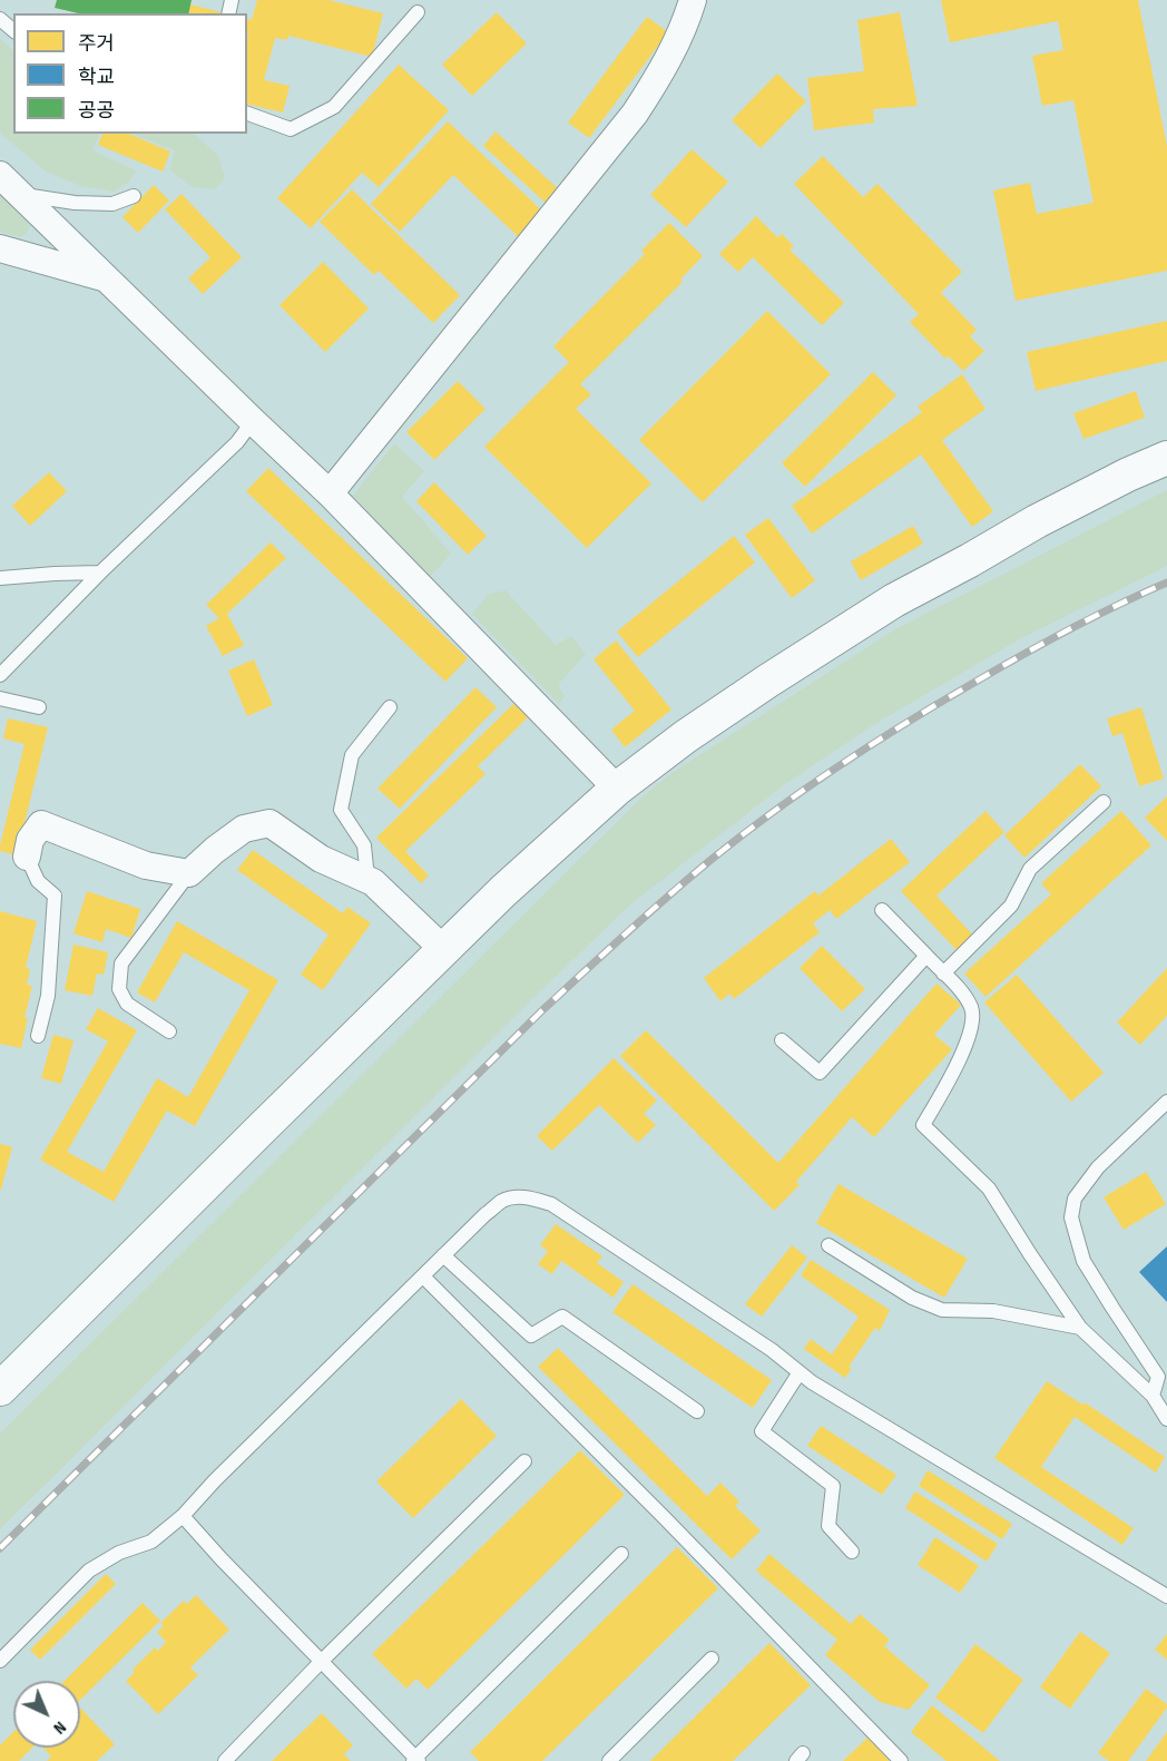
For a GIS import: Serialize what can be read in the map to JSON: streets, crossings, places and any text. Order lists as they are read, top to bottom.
{
  "legend": ["주거", "학교", "공공"],
  "north": "bottom right"
}
